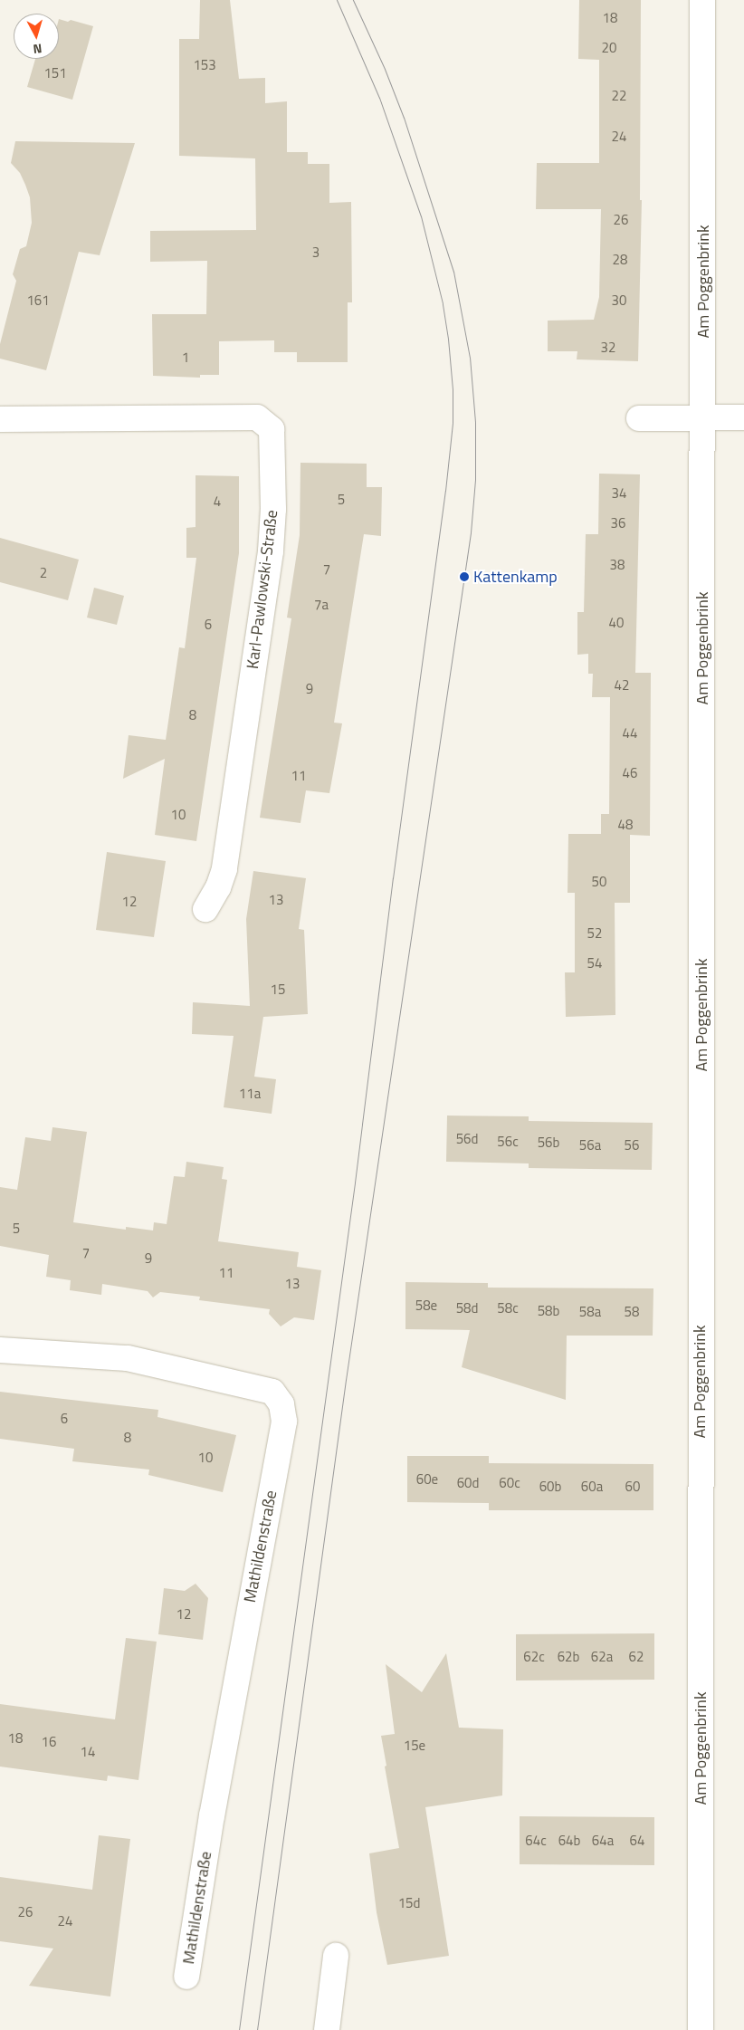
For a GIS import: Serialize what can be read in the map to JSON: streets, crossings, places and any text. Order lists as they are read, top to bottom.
{
  "streets": {
    "street": ["Am Poggenbrink", "Karl-Pawlowski-Straße", "Mathildenstraße"]
  },
  "places": ["Kattenkamp"],
  "house_numbers": [
    "18",
    "20",
    "153",
    "151",
    "22",
    "24",
    "26",
    "3",
    "28",
    "161",
    "30",
    "32",
    "1",
    "34",
    "5",
    "4",
    "36",
    "38",
    "7",
    "2",
    "7a",
    "40",
    "6",
    "42",
    "9",
    "8",
    "44",
    "46",
    "11",
    "10",
    "48",
    "50",
    "13",
    "12",
    "52",
    "54",
    "15",
    "11a",
    "56d",
    "56c",
    "56b",
    "56a",
    "56",
    "5",
    "7",
    "9",
    "11",
    "13",
    "58e",
    "58d",
    "58c",
    "58b",
    "58a",
    "58",
    "6",
    "8",
    "10",
    "60e",
    "60d",
    "60c",
    "60b",
    "60a",
    "60",
    "12",
    "62c",
    "62b",
    "62a",
    "62",
    "18",
    "16",
    "15e",
    "14",
    "64c",
    "64b",
    "64a",
    "64",
    "15d",
    "26",
    "24"
  ],
  "north": "bottom"
}
